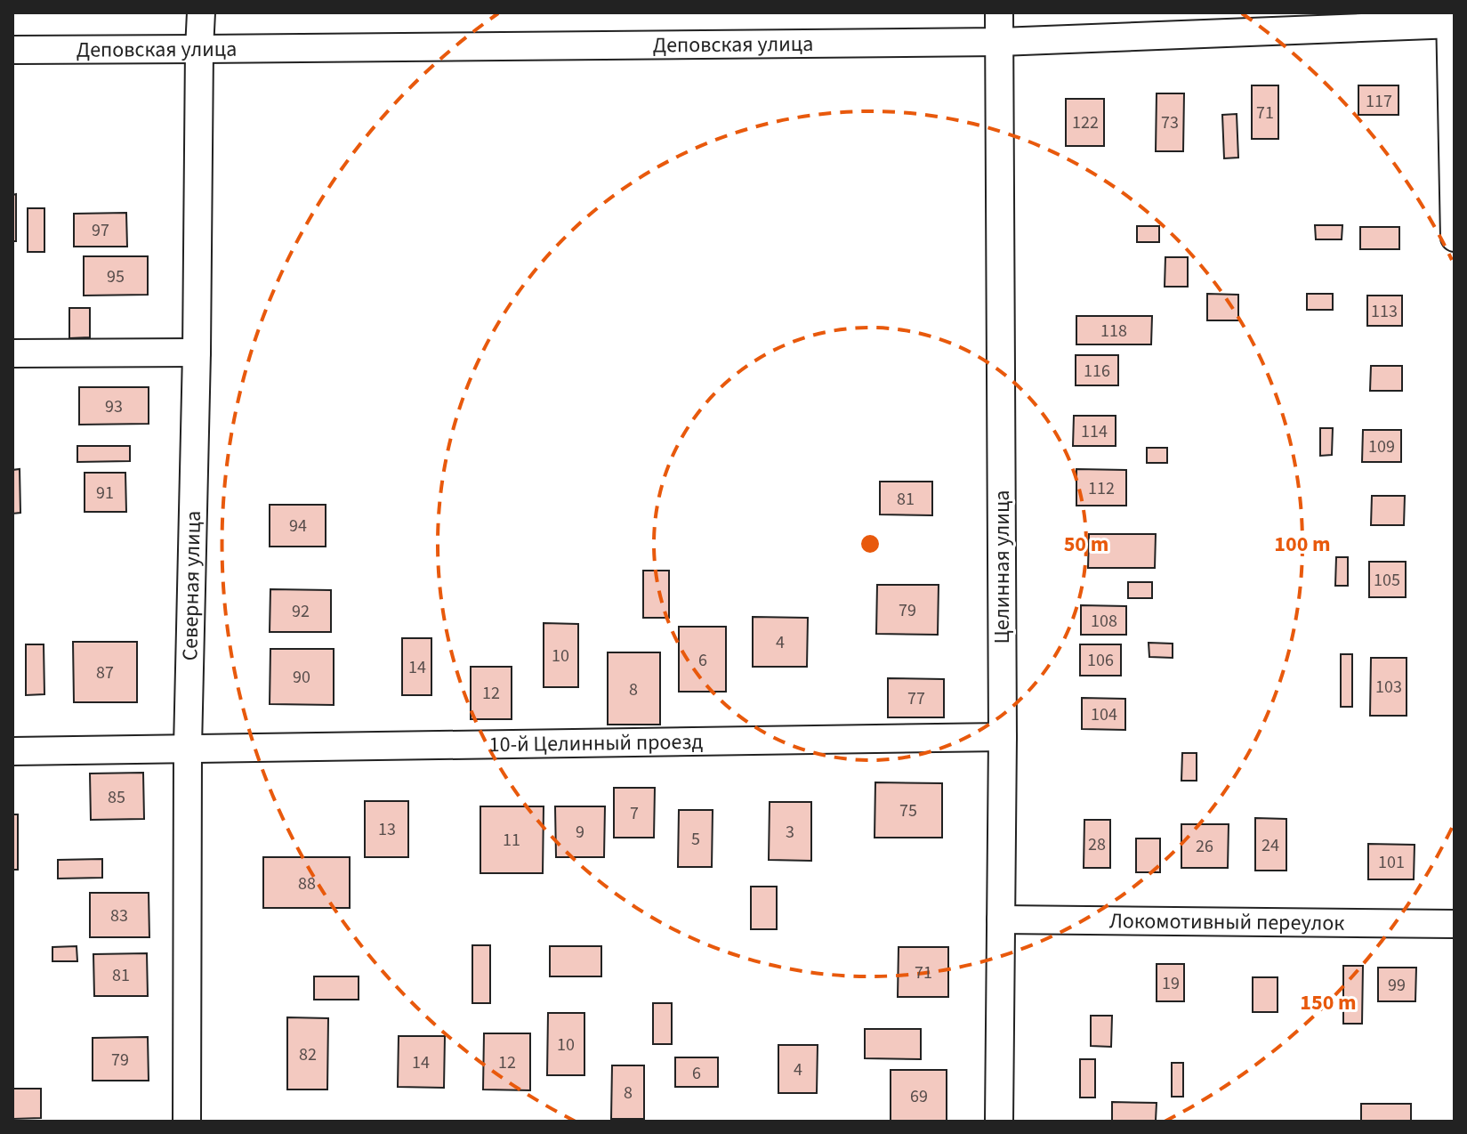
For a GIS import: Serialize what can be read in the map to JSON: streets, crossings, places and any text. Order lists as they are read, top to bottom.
{
  "streets": {
    "street": [
      "Деповская улица",
      "Целинная улица",
      "Северная улица",
      "10-й Целинный проезд",
      "Локомотивный переулок"
    ]
  },
  "crossings": [
    ["Деповская улица", "Целинная улица"],
    ["Деповская улица", "Северная улица"],
    ["Целинная улица", "10-й Целинный проезд"],
    ["Целинная улица", "Локомотивный переулок"],
    ["Северная улица", "10-й Целинный проезд"]
  ],
  "house_numbers": [
    "117",
    "71",
    "122",
    "73",
    "97",
    "95",
    "113",
    "118",
    "116",
    "93",
    "114",
    "109",
    "112",
    "91",
    "81",
    "94",
    "105",
    "79",
    "92",
    "108",
    "4",
    "10",
    "6",
    "106",
    "14",
    "87",
    "90",
    "103",
    "8",
    "12",
    "77",
    "104",
    "85",
    "75",
    "7",
    "13",
    "9",
    "3",
    "5",
    "11",
    "28",
    "24",
    "26",
    "101",
    "88",
    "83",
    "71",
    "81",
    "19",
    "99",
    "10",
    "82",
    "79",
    "14",
    "12",
    "4",
    "6",
    "8",
    "69"
  ],
  "rings": ["50 m", "100 m", "150 m"]
}
